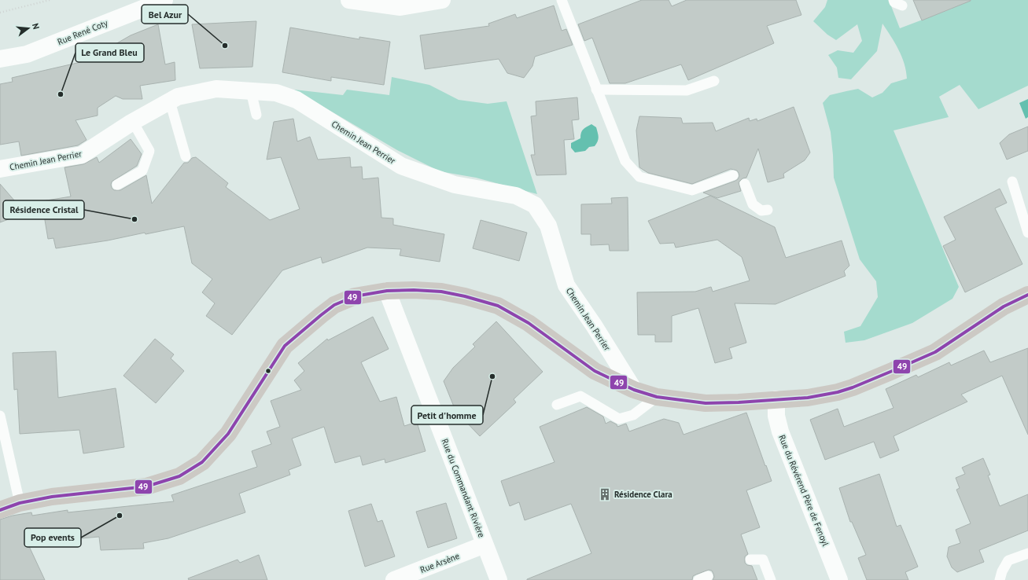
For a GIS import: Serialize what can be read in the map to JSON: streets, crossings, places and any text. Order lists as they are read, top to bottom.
{
  "streets": {
    "street": [
      "Rue René Coty",
      "Chemin Jean Perrier",
      "Rue du Commandant Rivière",
      "Rue du Révérend Père de Fenoyl",
      "Rue Arsène"
    ]
  },
  "crossings": [
    ["Rue du Commandant Rivière", "Rue Arsène"]
  ],
  "places": {
    "other": [
      "Bel Azur",
      "Le Grand Bleu",
      "Résidence Cristal",
      "Petit d'homme",
      "Pop events"
    ],
    "building": ["Résidence Clara"]
  },
  "lines": ["transit line 49"],
  "north": "right"
}
